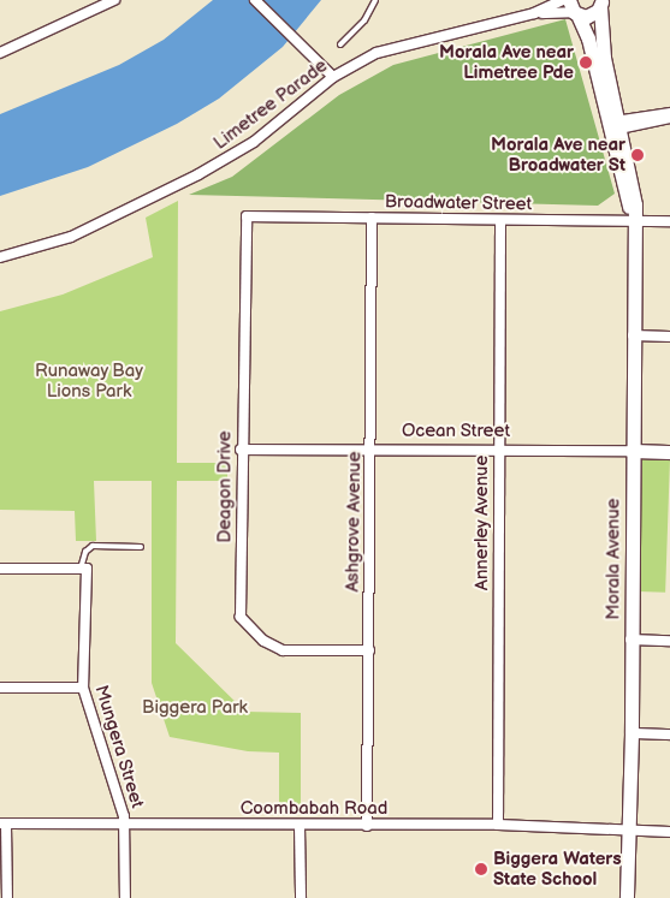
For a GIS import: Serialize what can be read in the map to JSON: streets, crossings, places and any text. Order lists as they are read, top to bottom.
{
  "streets": {
    "main road": ["Ocean Street", "Morala Avenue"],
    "street": [
      "Limetree Parade",
      "Broadwater Street",
      "Deagon Drive",
      "Ashgrove Avenue",
      "Annerley Avenue",
      "Mungera Street",
      "Coombabah Road"
    ]
  },
  "crossings": [
    ["Limetree Parade", "Morala Avenue"],
    ["Broadwater Street", "Deagon Drive"],
    ["Broadwater Street", "Ashgrove Avenue"],
    ["Broadwater Street", "Annerley Avenue"],
    ["Broadwater Street", "Morala Avenue"],
    ["Ocean Street", "Deagon Drive"],
    ["Ocean Street", "Ashgrove Avenue"],
    ["Ocean Street", "Annerley Avenue"],
    ["Ocean Street", "Morala Avenue"],
    ["Deagon Drive", "Ashgrove Avenue"],
    ["Ashgrove Avenue", "Coombabah Road"],
    ["Annerley Avenue", "Coombabah Road"],
    ["Morala Avenue", "Coombabah Road"],
    ["Mungera Street", "Coombabah Road"]
  ],
  "parks": ["Runaway Bay Lions Park", "Biggera Park"],
  "places": ["Morala Ave near Limetree Pde", "Morala Ave near Broadwater St", "Biggera Waters State School"]
}
